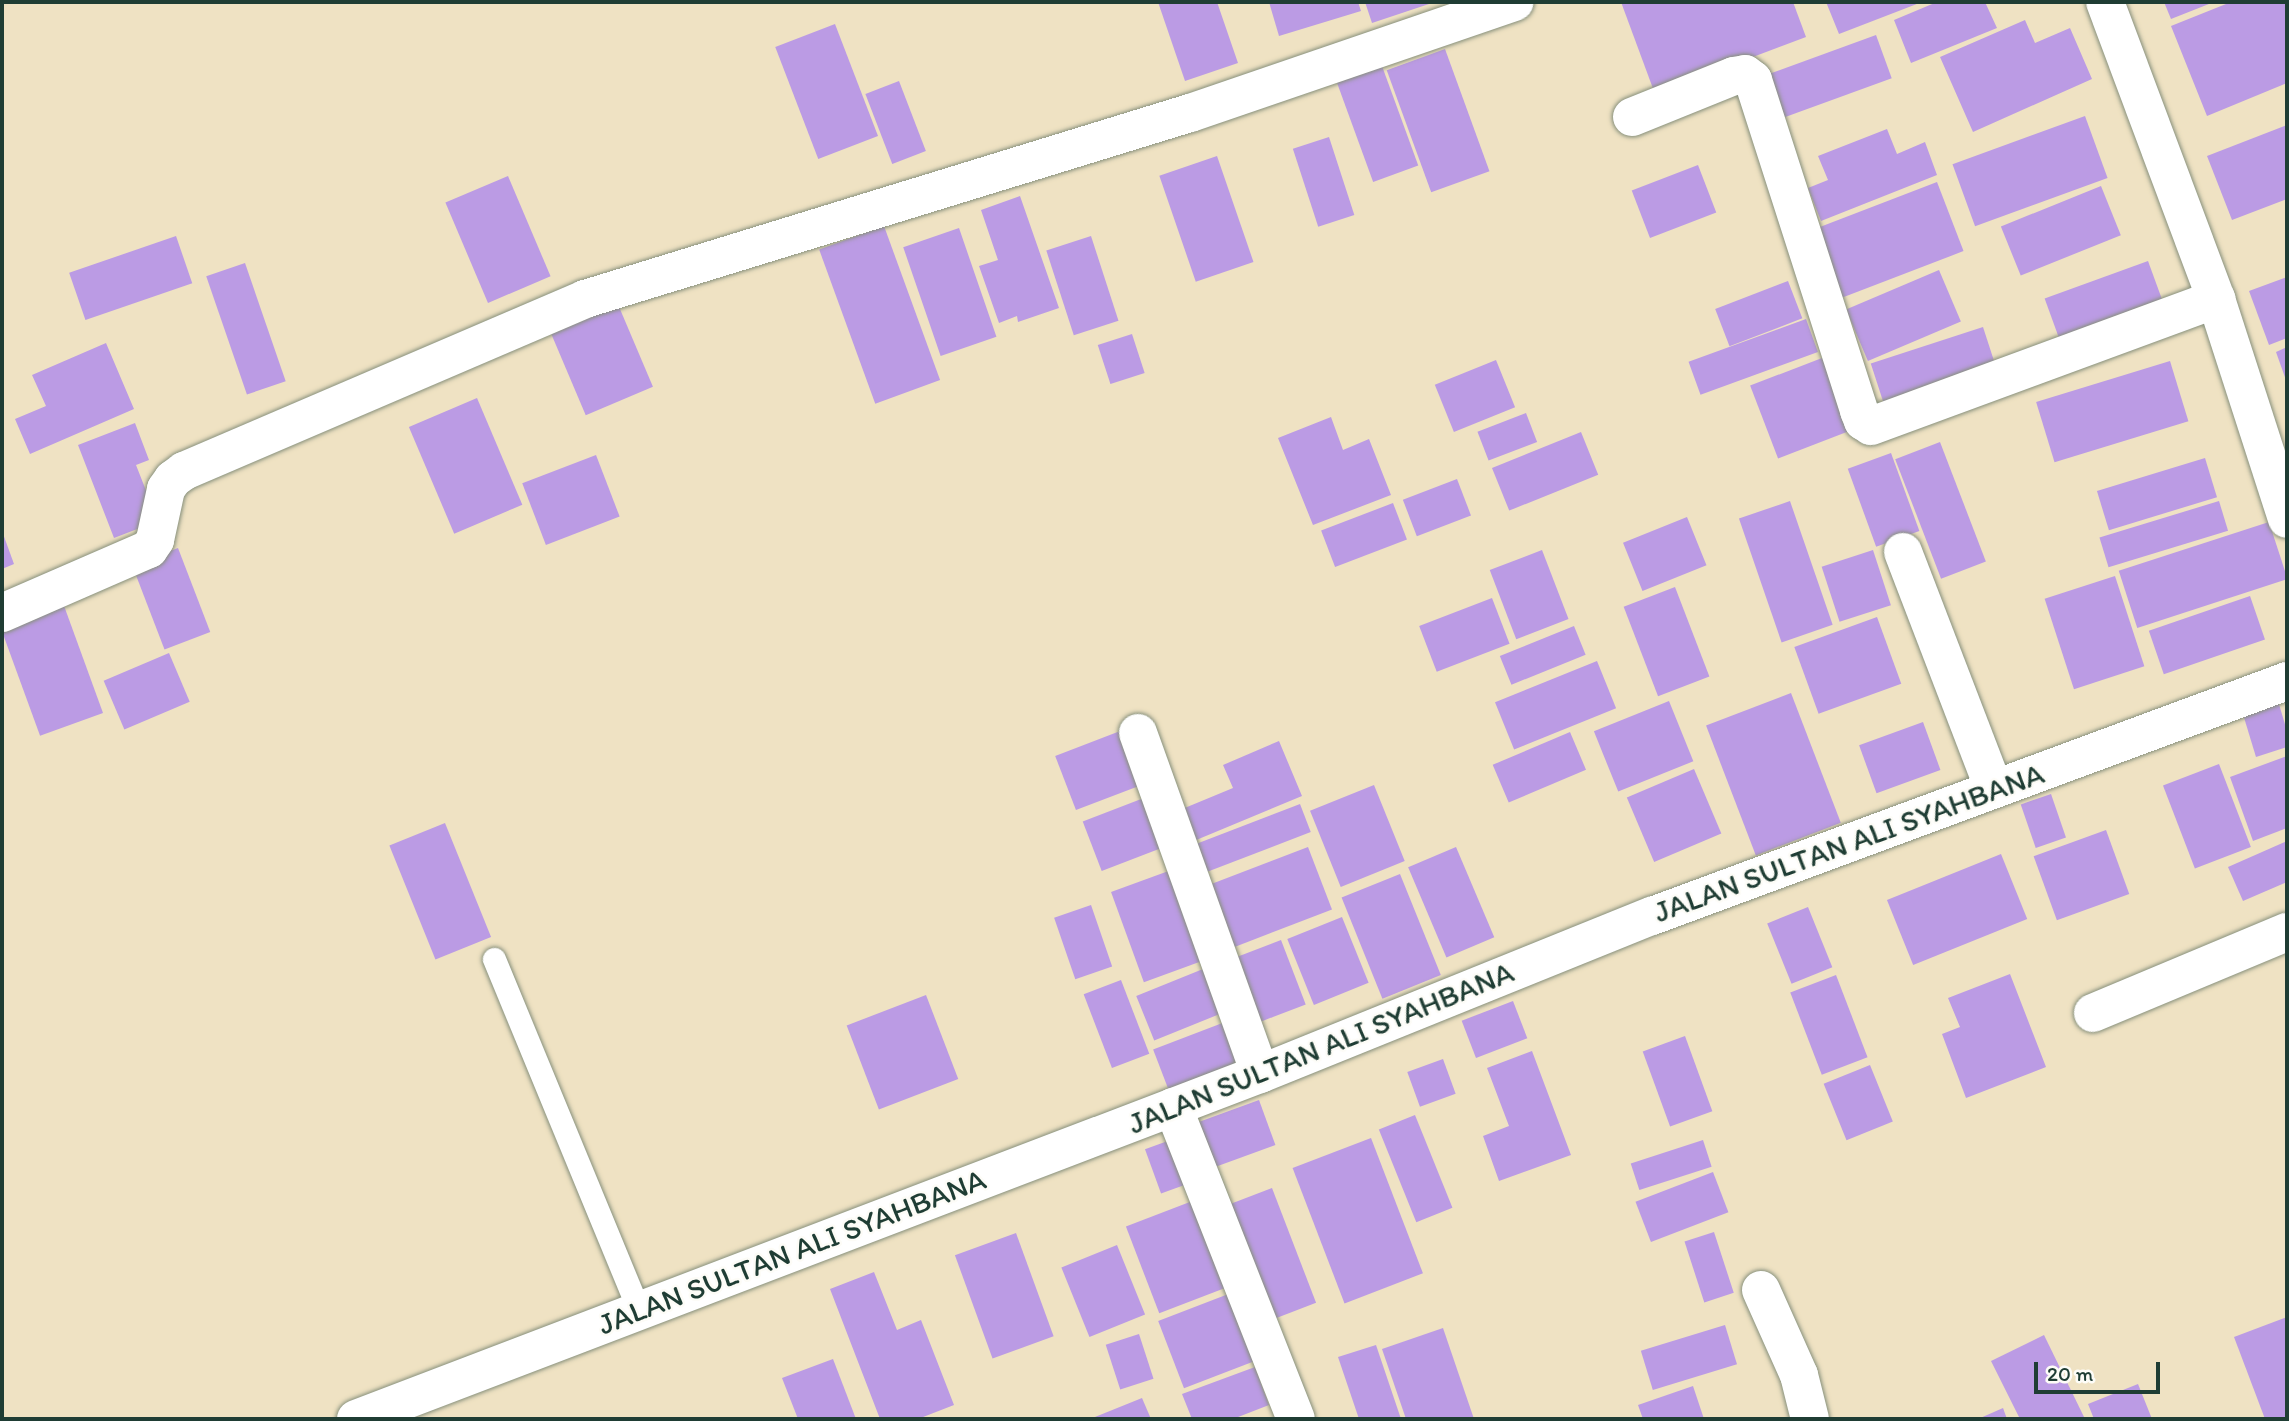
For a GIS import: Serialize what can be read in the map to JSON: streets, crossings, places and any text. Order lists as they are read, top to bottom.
{
  "streets": {
    "street": ["JALAN SULTAN ALI SYAHBANA"]
  },
  "scale_bar": "20 m"
}
